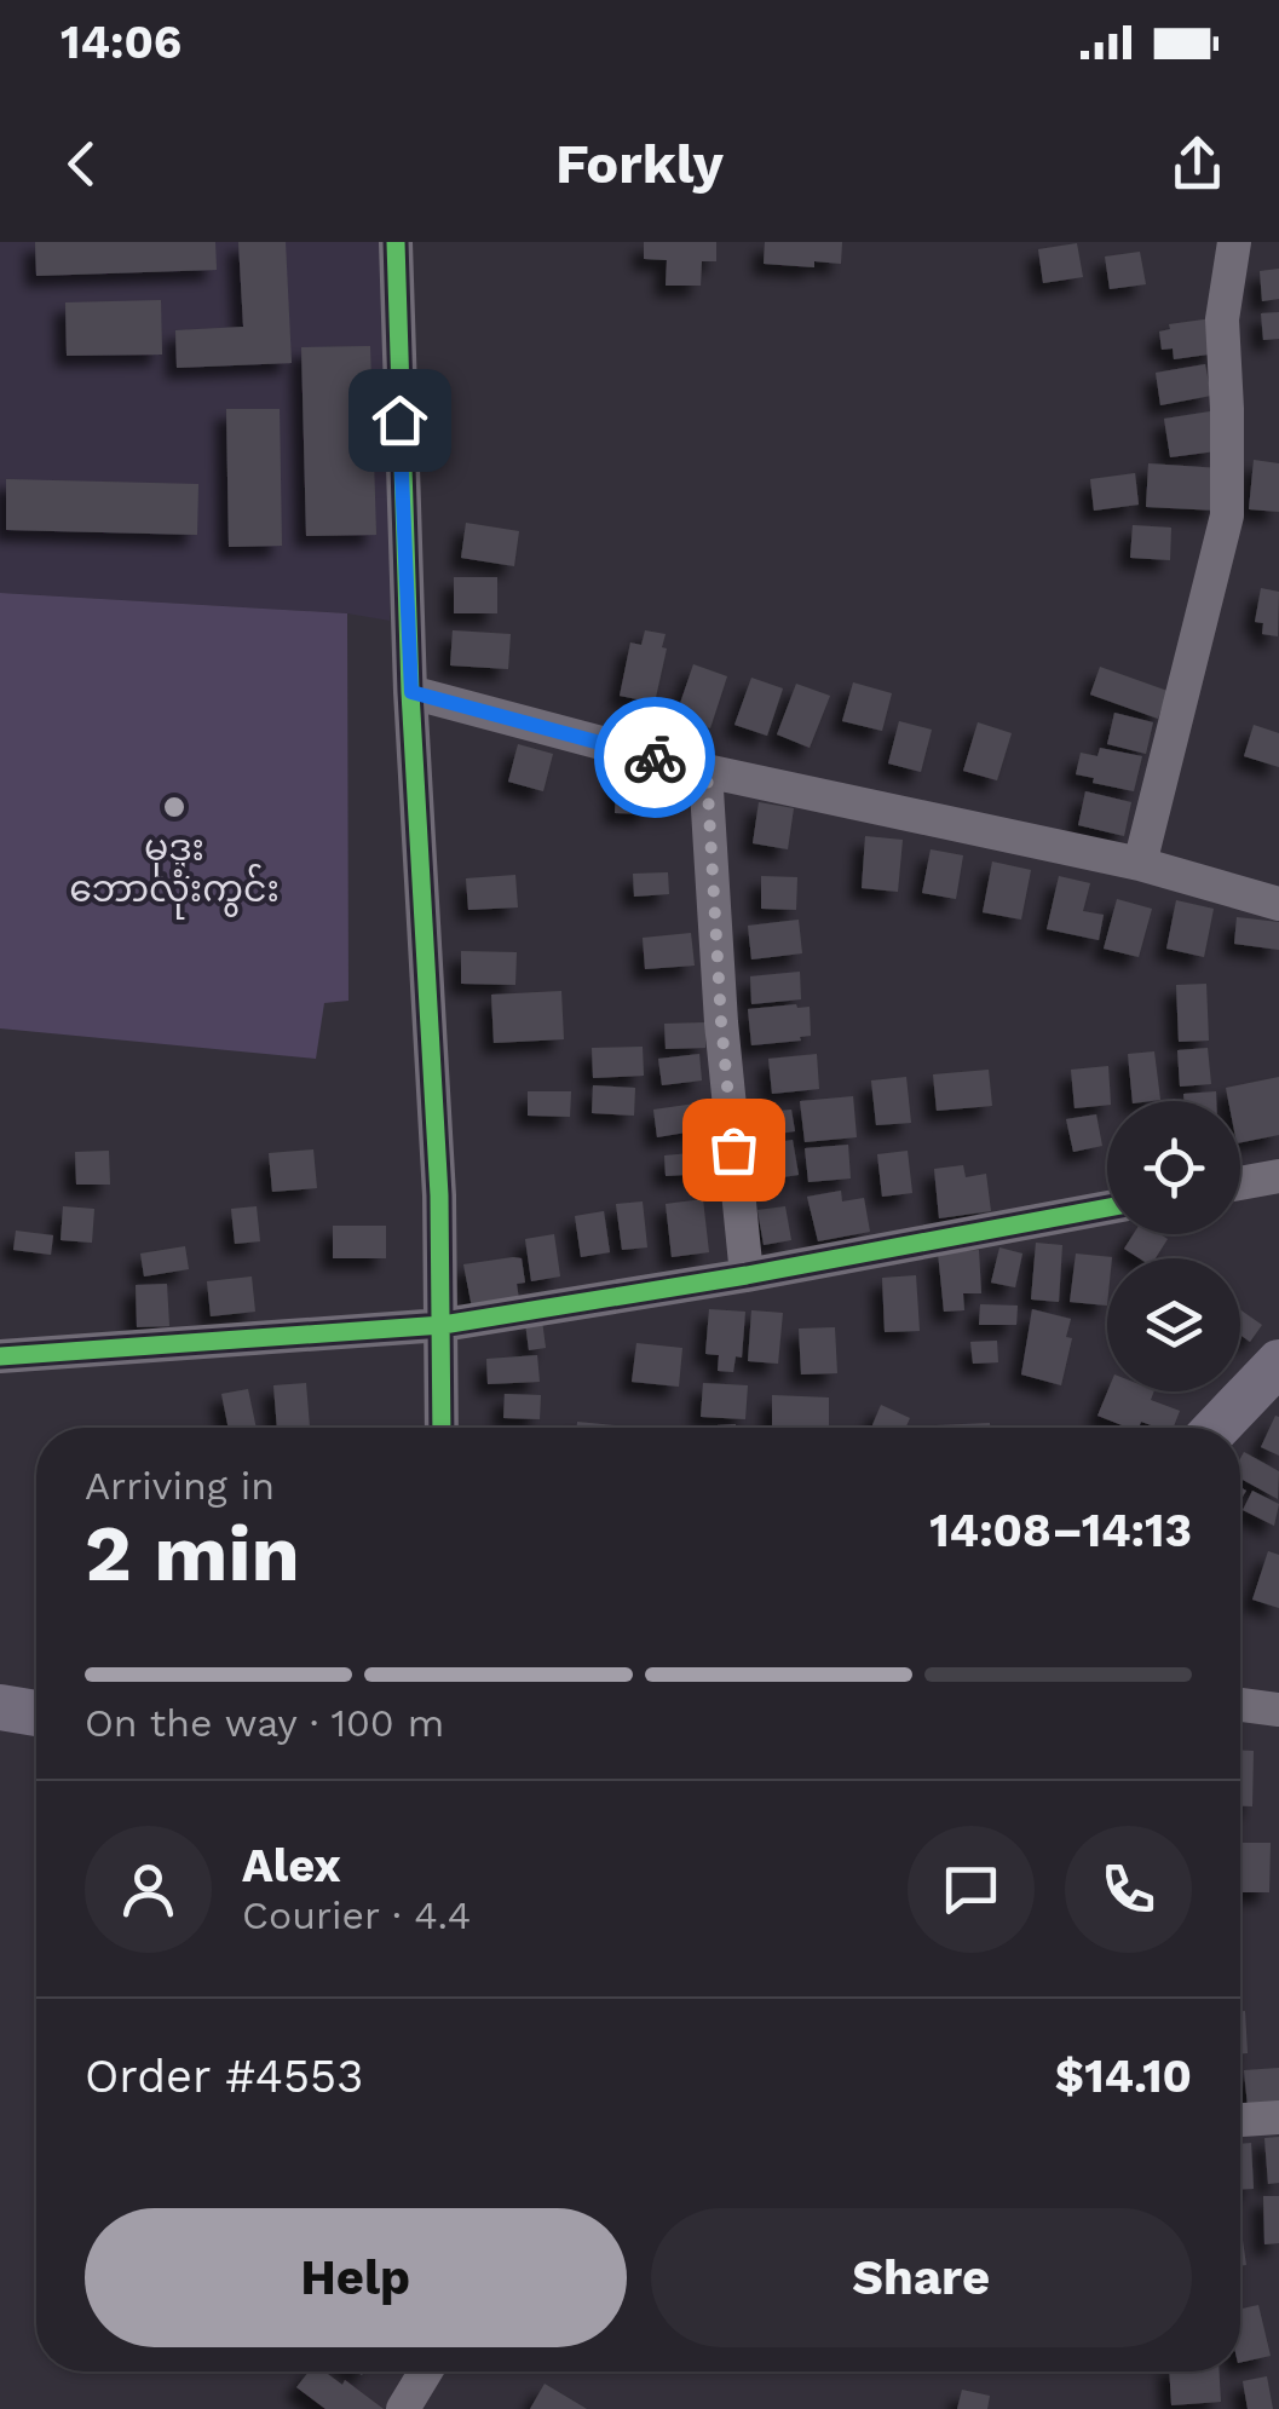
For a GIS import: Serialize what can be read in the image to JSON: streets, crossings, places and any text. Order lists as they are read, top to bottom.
{
  "places": ["မုဒူး ဘောလုံးကွင်း"],
  "page": {
    "status": "14:06",
    "header": "Forkly",
    "heading": ["2 min", "Arriving in", "14:08–14:13"],
    "panel": [
      "Alex",
      "Courier · 4.4",
      "Order #4553",
      "$14.10"
    ],
    "bar": "On the way · 100 m",
    "buttons": ["Help", "Share"]
  }
}
